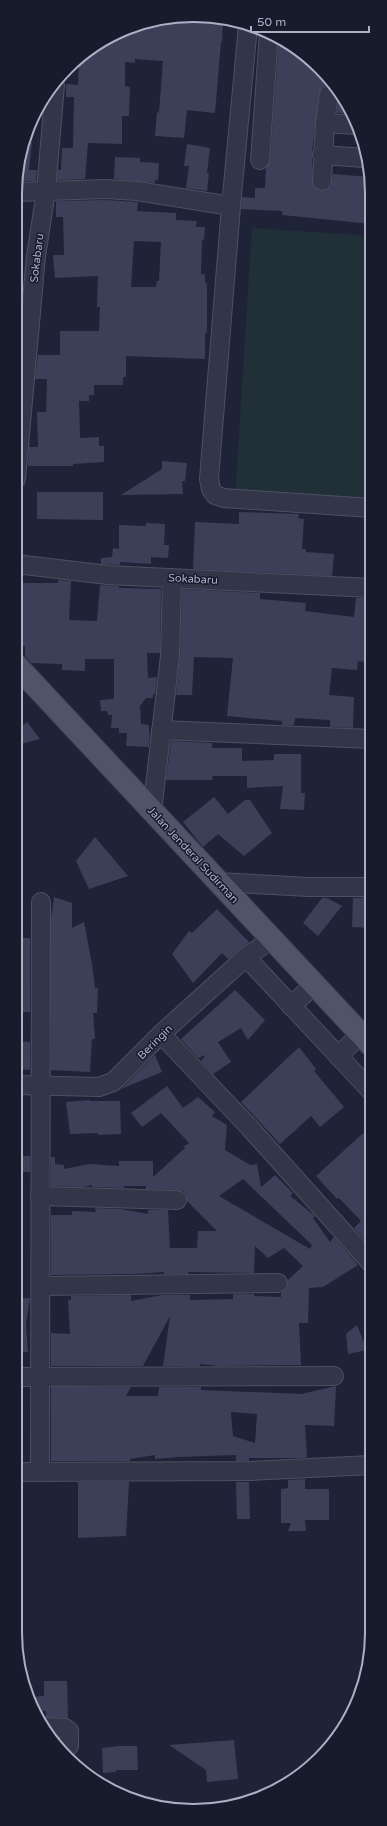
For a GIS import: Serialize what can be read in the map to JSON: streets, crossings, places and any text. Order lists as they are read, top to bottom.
{
  "streets": {
    "main road": ["Jalan Jenderal Sudirman"],
    "street": ["Sokabaru", "Beringin"]
  },
  "crossings": [
    ["Jalan Jenderal Sudirman", "Beringin"]
  ],
  "scale_bar": "50 m"
}
